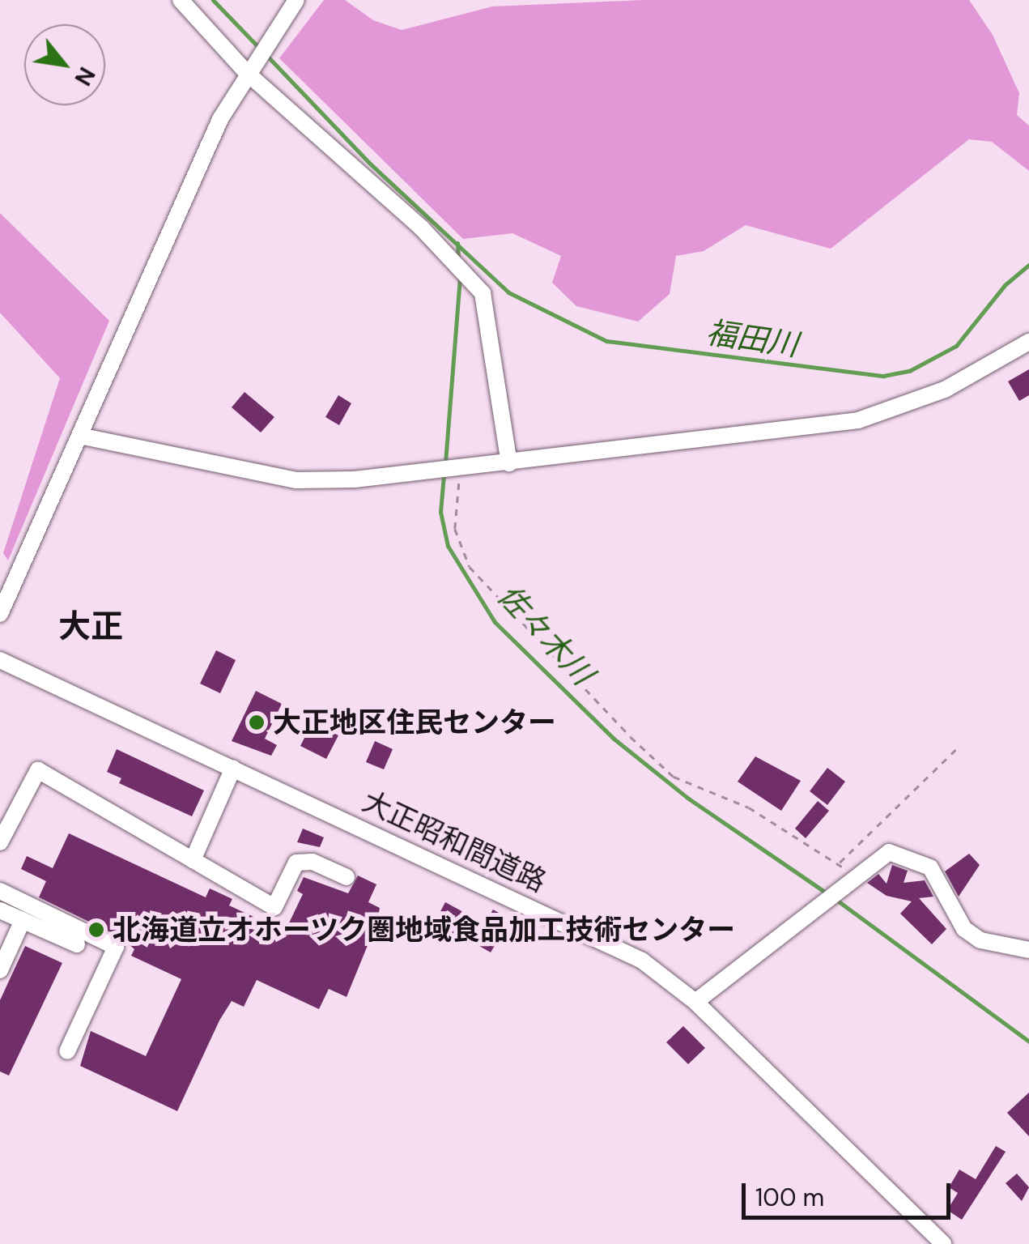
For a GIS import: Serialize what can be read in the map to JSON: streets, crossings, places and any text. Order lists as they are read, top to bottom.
{
  "streets": {
    "street": ["大正昭和間道路"]
  },
  "districts": ["大正"],
  "water": ["福田川", "佐々木川"],
  "places": ["大正地区住民センター", "北海道立オホーツク圏地域食品加工技術センター"],
  "scale_bar": "100 m",
  "north": "bottom right"
}
